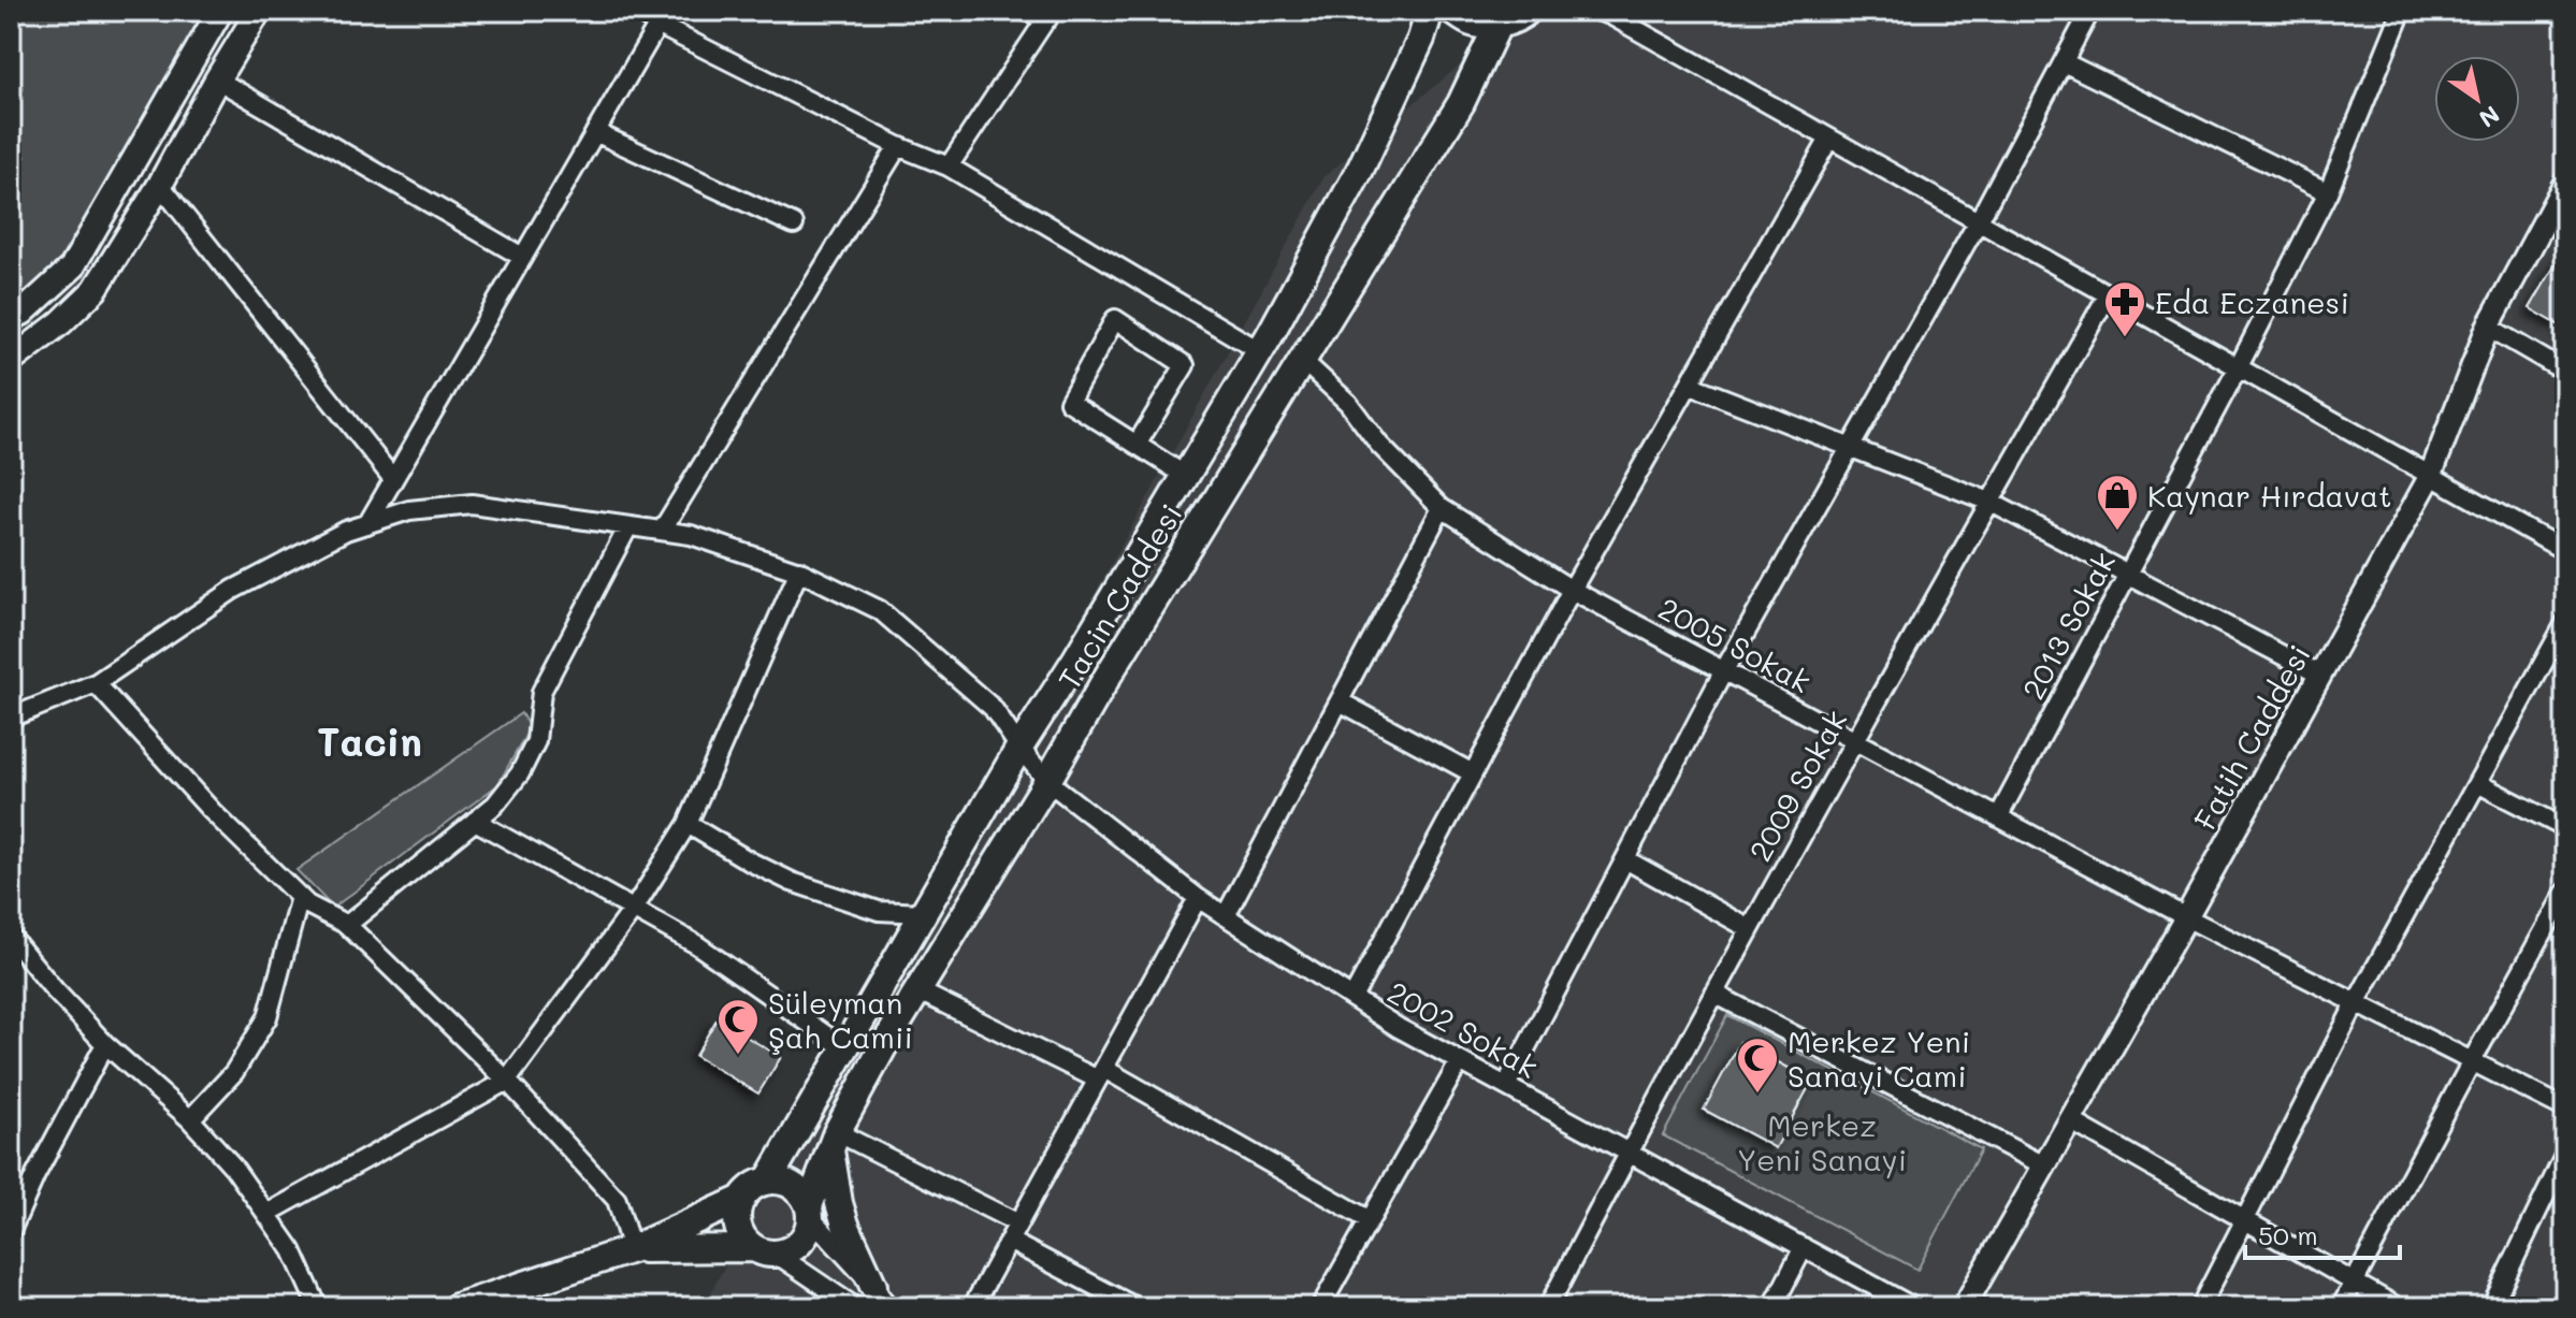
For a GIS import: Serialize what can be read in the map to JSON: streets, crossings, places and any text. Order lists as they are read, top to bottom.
{
  "streets": {
    "main road": ["Tacin Caddesi"],
    "street": [
      "2013 Sokak",
      "2005 Sokak",
      "Fatih Caddesi",
      "2009 Sokak",
      "2002 Sokak"
    ]
  },
  "crossings": [
    ["Tacin Caddesi", "2005 Sokak"],
    ["Tacin Caddesi", "2002 Sokak"],
    ["2013 Sokak", "2005 Sokak"],
    ["2005 Sokak", "Fatih Caddesi"],
    ["2005 Sokak", "2009 Sokak"],
    ["2009 Sokak", "2002 Sokak"]
  ],
  "districts": ["Tacin"],
  "parks": ["Merkez Yeni Sanayi"],
  "places": {
    "pharmacy": ["Eda Eczanesi"],
    "shop": ["Kaynar Hırdavat"],
    "mosque": ["Süleyman Şah Camii", "Merkez Yeni Sanayi Cami"]
  },
  "scale_bar": "50 m",
  "north": "bottom right"
}
